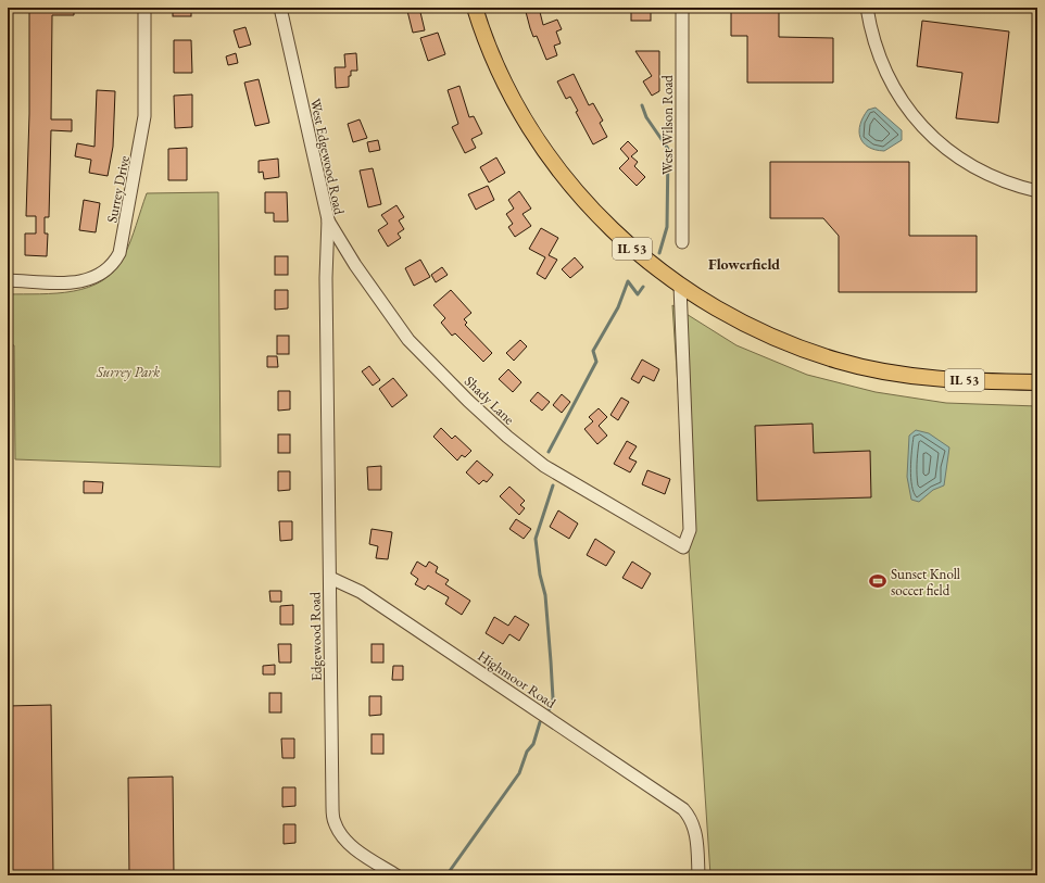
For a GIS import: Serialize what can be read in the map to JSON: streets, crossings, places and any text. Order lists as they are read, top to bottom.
{
  "streets": {
    "main road": ["IL 53"],
    "street": [
      "West Wilson Road",
      "West Edgewood Road",
      "Surrey Drive",
      "Shady Lane",
      "Edgewood Road",
      "Highmoor Road"
    ]
  },
  "crossings": [
    ["West Edgewood Road", "Shady Lane"],
    ["West Edgewood Road", "Edgewood Road"],
    ["IL 53", "Shady Lane"],
    ["Edgewood Road", "Highmoor Road"]
  ],
  "districts": ["Flowerfield"],
  "parks": ["Surrey Park"],
  "places": {
    "sports": ["Sunset Knoll soccer field"]
  }
}
